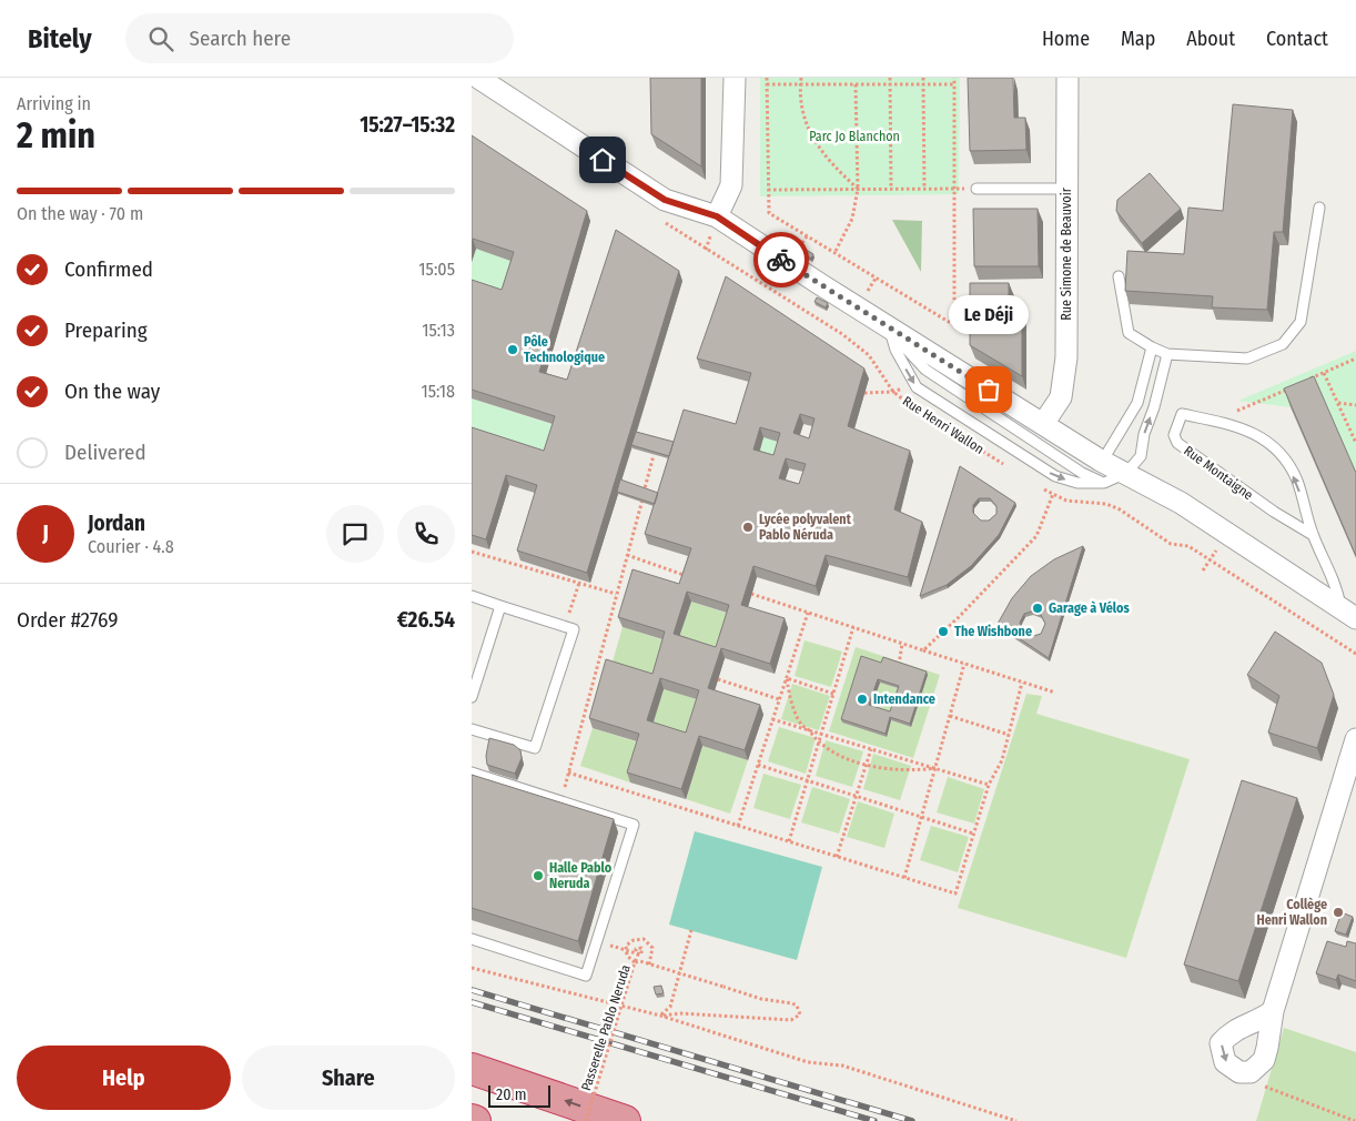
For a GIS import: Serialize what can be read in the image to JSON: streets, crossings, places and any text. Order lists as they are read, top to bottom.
{
  "streets": {
    "street": ["Rue Simone de Beauvoir"],
    "lane": ["Rue Montaigne"],
    "path": ["Rue Henri Wallon", "Passerelle Pablo Neruda"]
  },
  "parks": ["Parc Jo Blanchon"],
  "places": [
    "Pôle Technologique",
    "Le Déji",
    "Lycée polyvalent Pablo Néruda",
    "Garage à Vélos",
    "The Wishbone",
    "Intendance",
    "Halle Pablo Neruda",
    "Collège Henri Wallon"
  ],
  "scale_bar": "20 m",
  "page": {
    "header": "Bitely",
    "search": "Search here",
    "nav": [
      "Home",
      "Map",
      "About",
      "Contact"
    ],
    "heading": ["2 min", "Arriving in", "15:27–15:32"],
    "panel": [
      "Jordan",
      "Courier · 4.8",
      "Order #2769",
      "€26.54"
    ],
    "bar": "On the way · 70 m",
    "list": [
      ["Confirmed", "15:05"],
      ["Preparing", "15:13"],
      ["On the way", "15:18"],
      "Delivered"
    ],
    "bubble": "Le Déji",
    "round": "J",
    "buttons": ["Help", "Share"],
    "scale": "20 m"
  }
}
